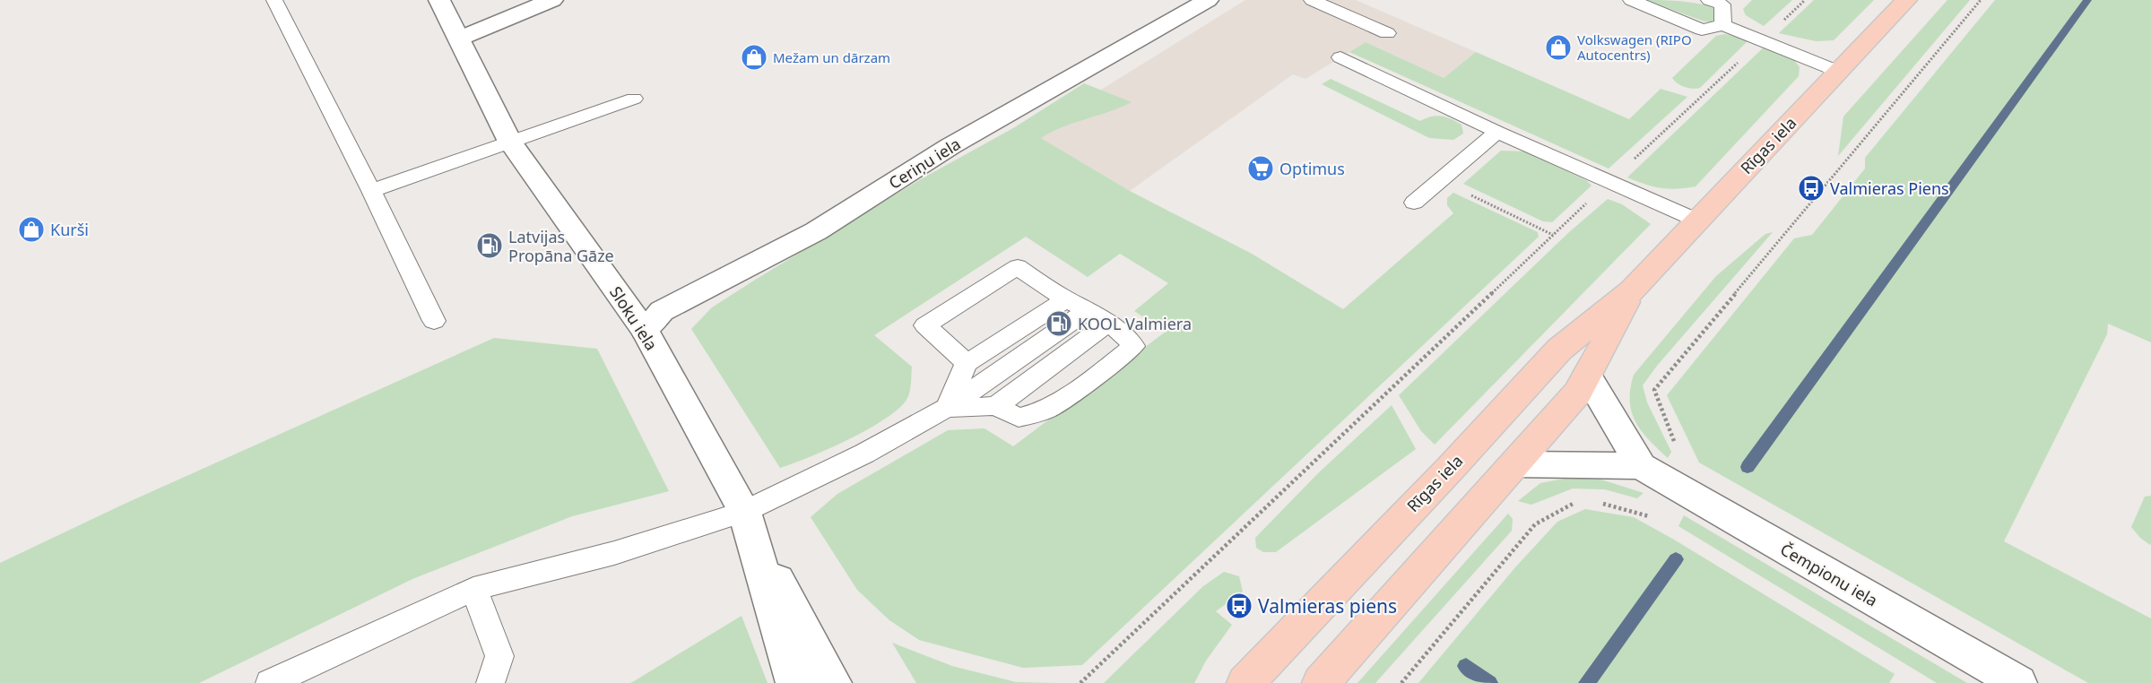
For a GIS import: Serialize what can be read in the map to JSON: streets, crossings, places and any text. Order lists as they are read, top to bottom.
{
  "streets": {
    "main road": ["Rīgas iela"],
    "street": ["Ceriņu iela", "Sloku iela", "Čempionu iela"]
  },
  "crossings": [
    ["Ceriņu iela", "Sloku iela"]
  ],
  "places": {
    "shop": ["Volkswagen (RIPO Autocentrs)", "Mežam un dārzam", "Kurši"],
    "supermarket": ["Optimus"],
    "bus stop": ["Valmieras Piens", "Valmieras piens"],
    "fuel station": ["Latvijas Propāna Gāze", "KOOL Valmiera"]
  }
}
